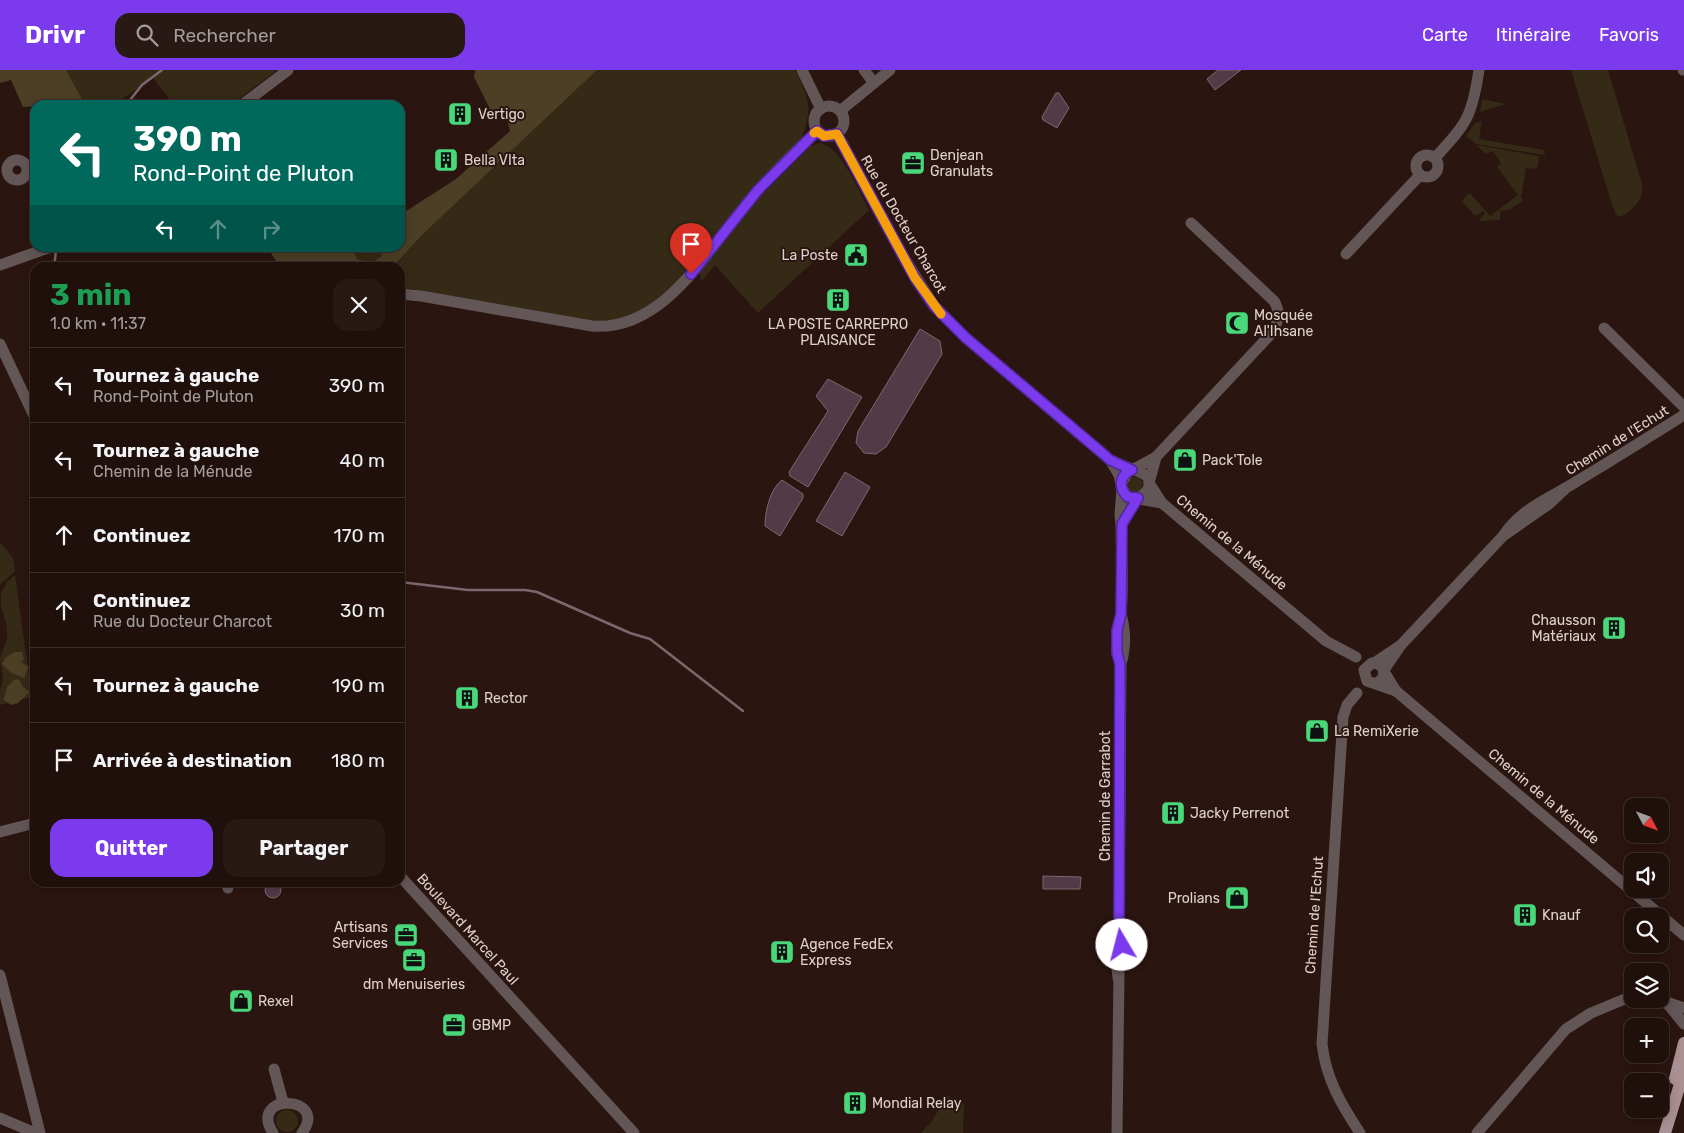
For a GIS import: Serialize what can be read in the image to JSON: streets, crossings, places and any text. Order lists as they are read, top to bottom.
{
  "streets": {
    "street": [
      "Rue du Docteur Charcot",
      "Chemin de l'Echut",
      "Chemin de la Ménude",
      "Chemin de Garrabot",
      "Boulevard Marcel Paul"
    ]
  },
  "crossings": [
    ["Chemin de l'Echut", "Chemin de la Ménude"],
    ["Chemin de la Ménude", "Chemin de Garrabot"]
  ],
  "places": {
    "building": [
      "Vertigo",
      "Bella VIta",
      "LA POSTE CARREPRO PLAISANCE",
      "Chausson Matériaux",
      "Rector",
      "Jacky Perrenot",
      "Knauf",
      "Agence FedEx Express",
      "Mondial Relay"
    ],
    "office": [
      "Denjean Granulats",
      "Artisans Services",
      "dm Menuiseries",
      "GBMP"
    ],
    "public building": ["La Poste"],
    "mosque": ["Mosquée Al'Ihsane"],
    "shop": [
      "Pack'Tole",
      "La RemiXerie",
      "Prolians",
      "Rexel"
    ]
  },
  "north": "bottom right",
  "page": {
    "header": "Drivr",
    "search": "Rechercher",
    "nav": ["Carte", "Itinéraire", "Favoris"],
    "turn": ["390 m", "Rond-Point de Pluton"],
    "heading": ["3 min", "1.0 km · 11:37"],
    "list": [
      {
        "name": "Tournez à gauche",
        "note": "Rond-Point de Pluton",
        "value": "390 m"
      },
      {
        "name": "Tournez à gauche",
        "note": "Chemin de la Ménude",
        "value": "40 m"
      },
      {
        "name": "Continuez",
        "value": "170 m"
      },
      {
        "name": "Continuez",
        "note": "Rue du Docteur Charcot",
        "value": "30 m"
      },
      {
        "name": "Tournez à gauche",
        "value": "190 m"
      },
      {
        "name": "Arrivée à destination",
        "value": "180 m"
      }
    ],
    "map_buttons": ["+", "−"],
    "buttons": ["Quitter", "Partager"]
  }
}
